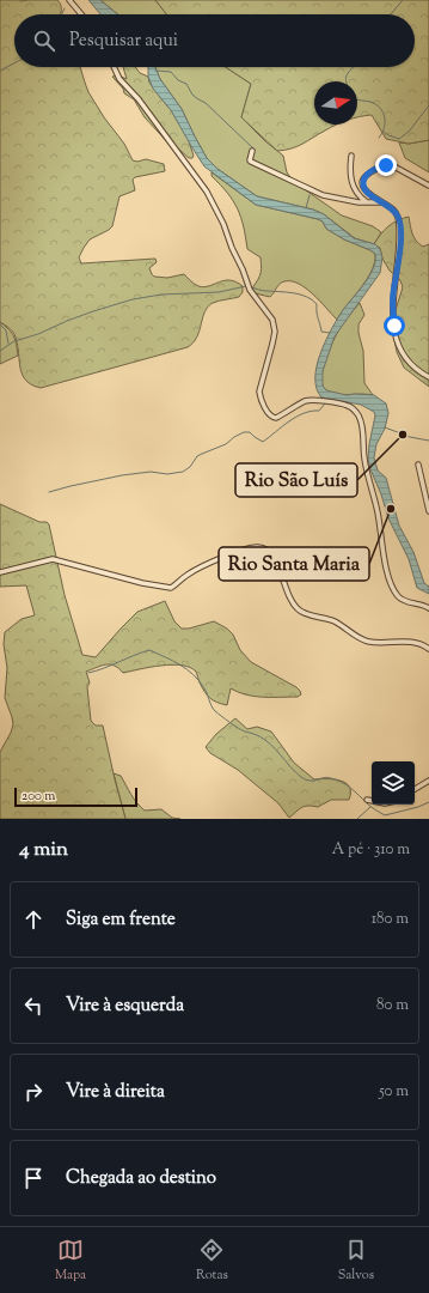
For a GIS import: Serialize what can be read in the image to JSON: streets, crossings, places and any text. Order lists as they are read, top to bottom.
{
  "places": ["Rio São Luís", "Rio Santa Maria"],
  "scale_bar": "200 m",
  "north": "right",
  "page": {
    "search": "Pesquisar aqui",
    "scale": "200 m",
    "heading": ["4 min", "A pé · 310 m"],
    "list": [
      ["Siga em frente", "180 m"],
      ["Vire à esquerda", "80 m"],
      ["Vire à direita", "50 m"],
      "Chegada ao destino"
    ],
    "nav": ["Mapa", "Rotas", "Salvos"]
  }
}
